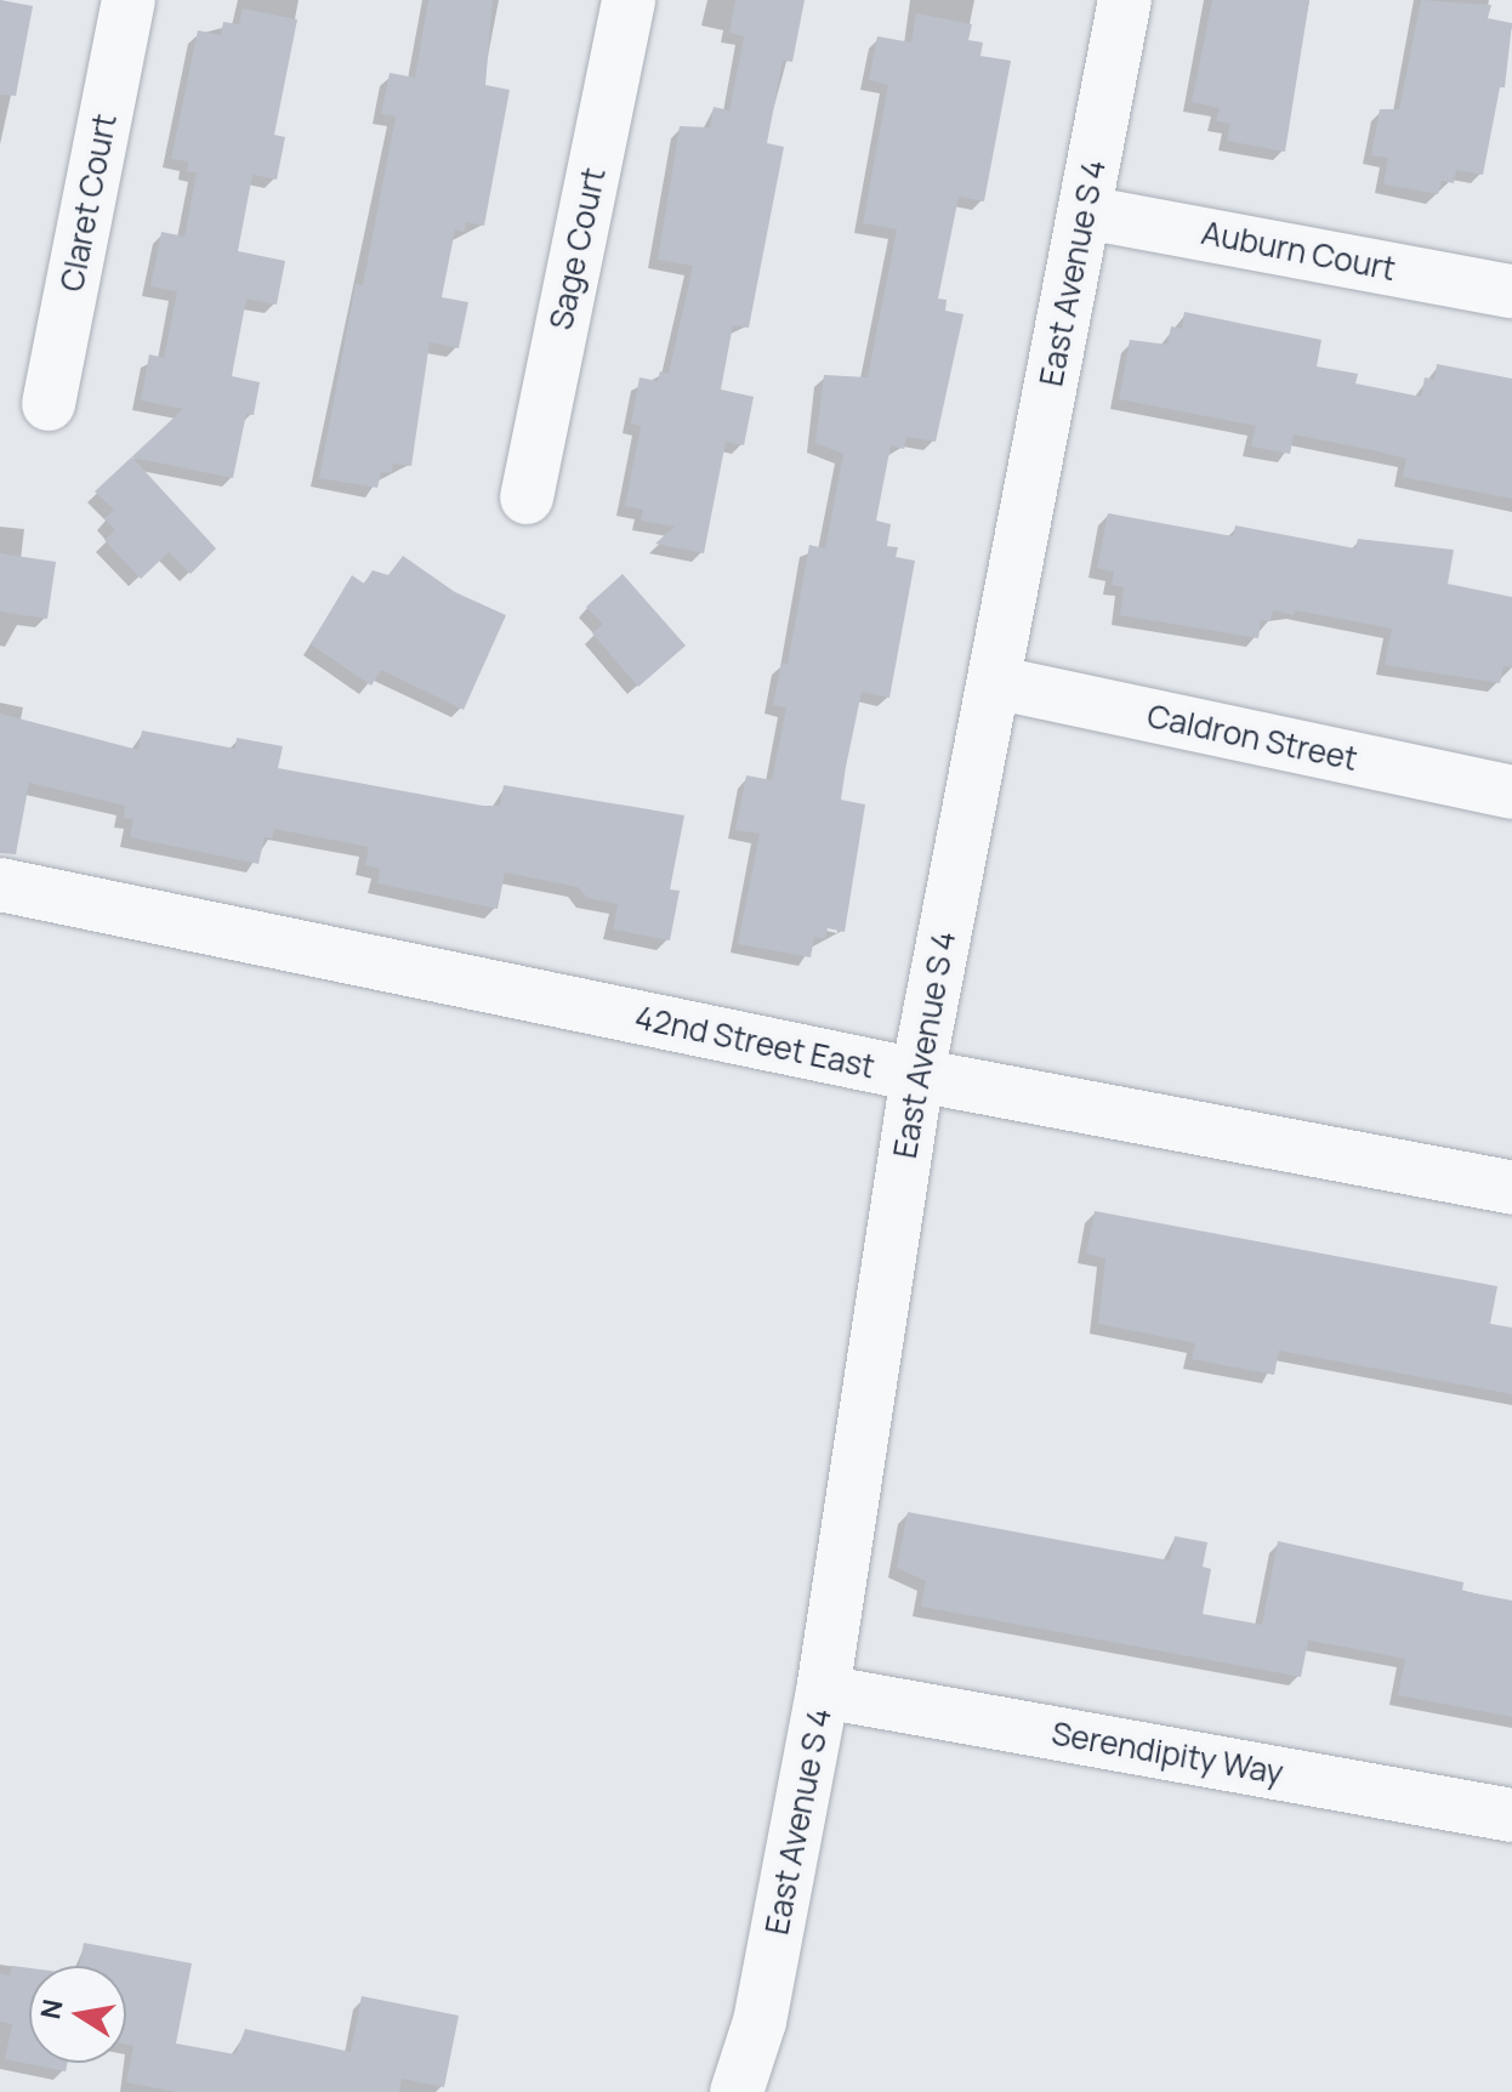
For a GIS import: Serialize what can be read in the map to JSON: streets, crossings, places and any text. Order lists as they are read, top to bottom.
{
  "streets": {
    "street": [
      "Claret Court",
      "Sage Court",
      "Auburn Court",
      "East Avenue S 4",
      "Caldron Street",
      "42nd Street East",
      "Serendipity Way"
    ]
  },
  "crossings": [
    ["Auburn Court", "East Avenue S 4"],
    ["East Avenue S 4", "Caldron Street"],
    ["East Avenue S 4", "42nd Street East"],
    ["East Avenue S 4", "Serendipity Way"]
  ],
  "north": "left"
}
